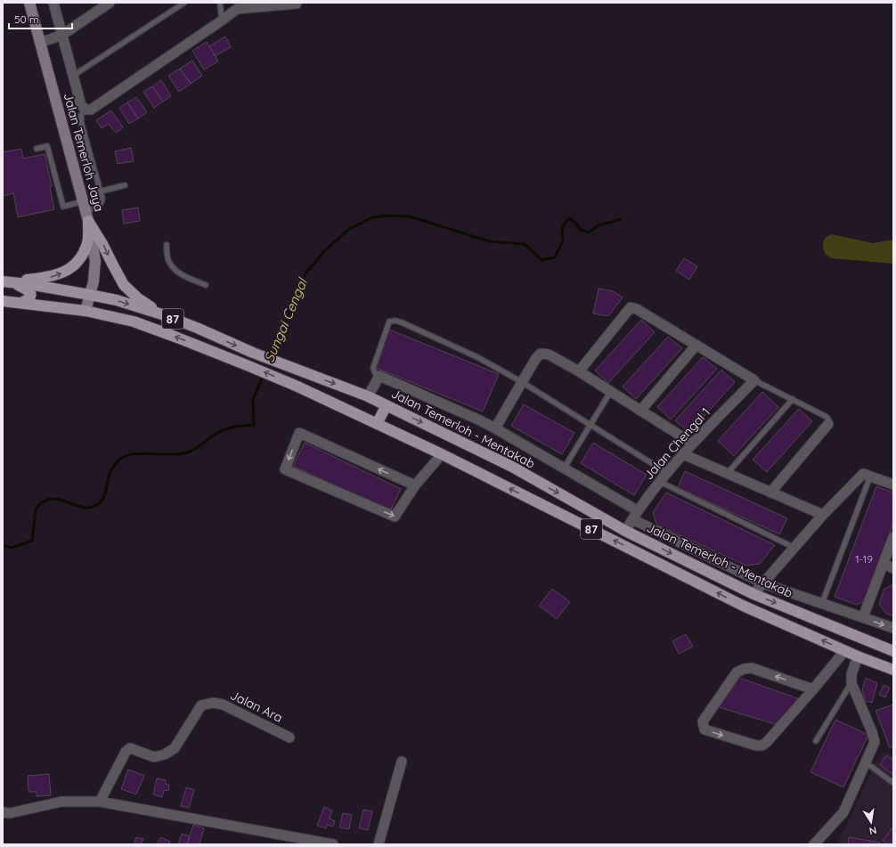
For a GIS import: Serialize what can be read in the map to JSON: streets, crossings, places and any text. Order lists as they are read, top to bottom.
{
  "streets": {
    "main road": ["87", "Jalan Temerloh - Mentakab"],
    "street": ["Jalan Temerloh Jaya", "Jalan Chengal 1", "Jalan Ara"]
  },
  "crossings": [
    ["Jalan Temerloh Jaya", "87"],
    ["Jalan Temerloh Jaya", "Jalan Temerloh - Mentakab"],
    ["Jalan Temerloh - Mentakab", "Jalan Chengal 1"]
  ],
  "water": ["Sungai Cengal"],
  "house_numbers": ["1-19"],
  "scale_bar": "50 m",
  "north": "bottom"
}
